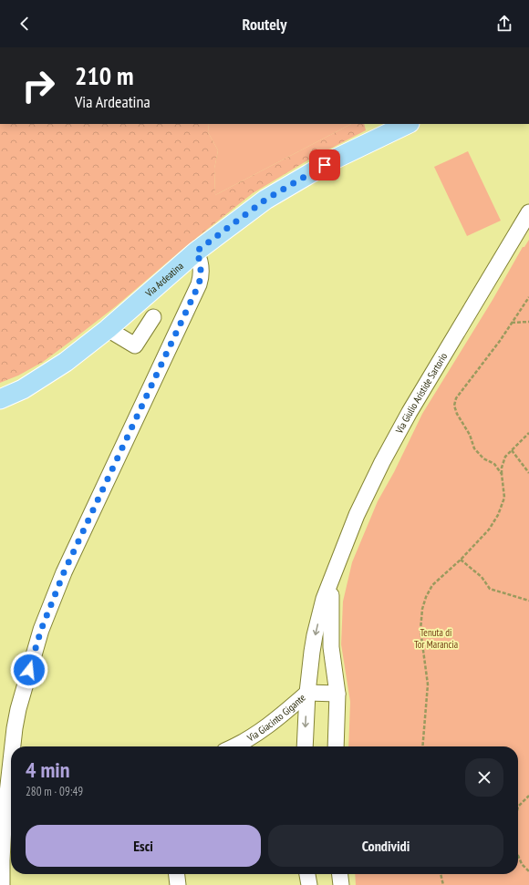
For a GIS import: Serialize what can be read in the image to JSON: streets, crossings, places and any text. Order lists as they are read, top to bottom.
{
  "streets": {
    "main road": ["Via Ardeatina"],
    "street": ["Via Giulio Aristide Sartorio", "Via Giacinto Gigante"]
  },
  "crossings": [
    ["Via Giulio Aristide Sartorio", "Via Giacinto Gigante"]
  ],
  "parks": ["Tenuta di Tor Marancia"],
  "page": {
    "header": "Routely",
    "turn": ["210 m", "Via Ardeatina"],
    "heading": ["4 min", "280 m · 09:49"],
    "buttons": ["Esci", "Condividi"]
  }
}
